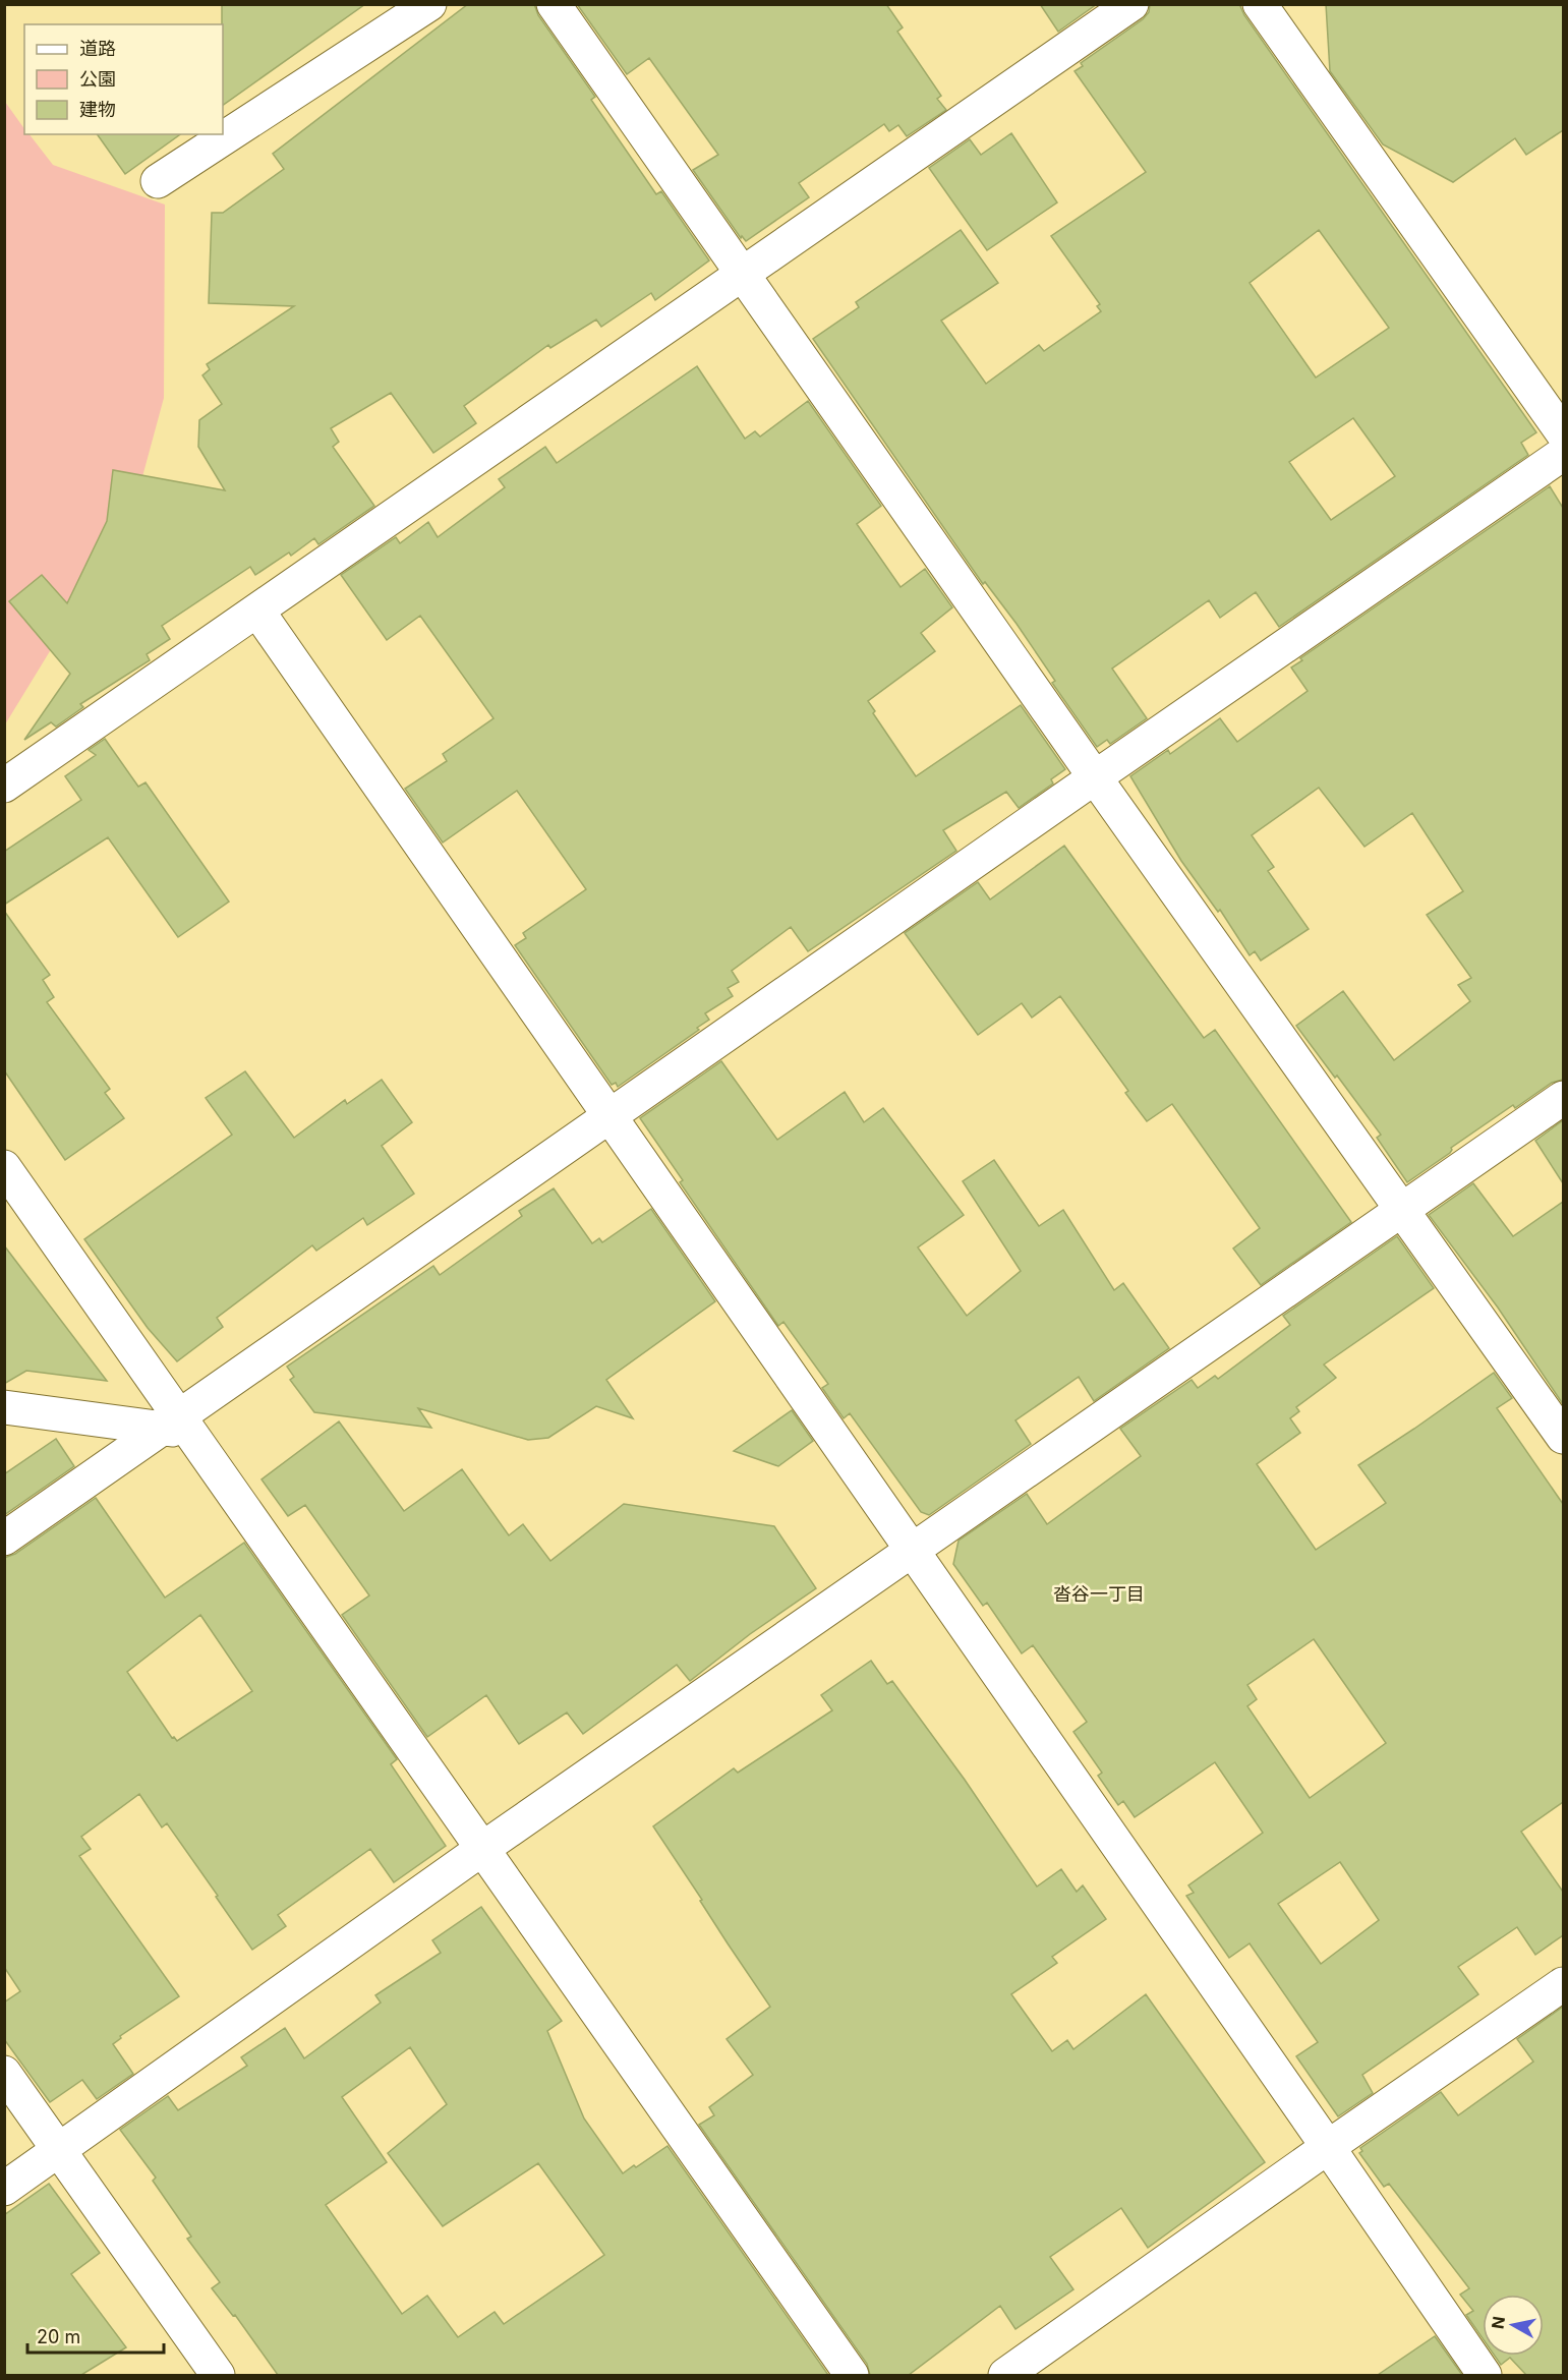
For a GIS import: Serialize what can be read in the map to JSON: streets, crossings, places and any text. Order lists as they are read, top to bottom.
{
  "districts": ["沓谷一丁目"],
  "legend": ["道路", "公園", "建物"],
  "scale_bar": "20 m",
  "north": "left"
}
